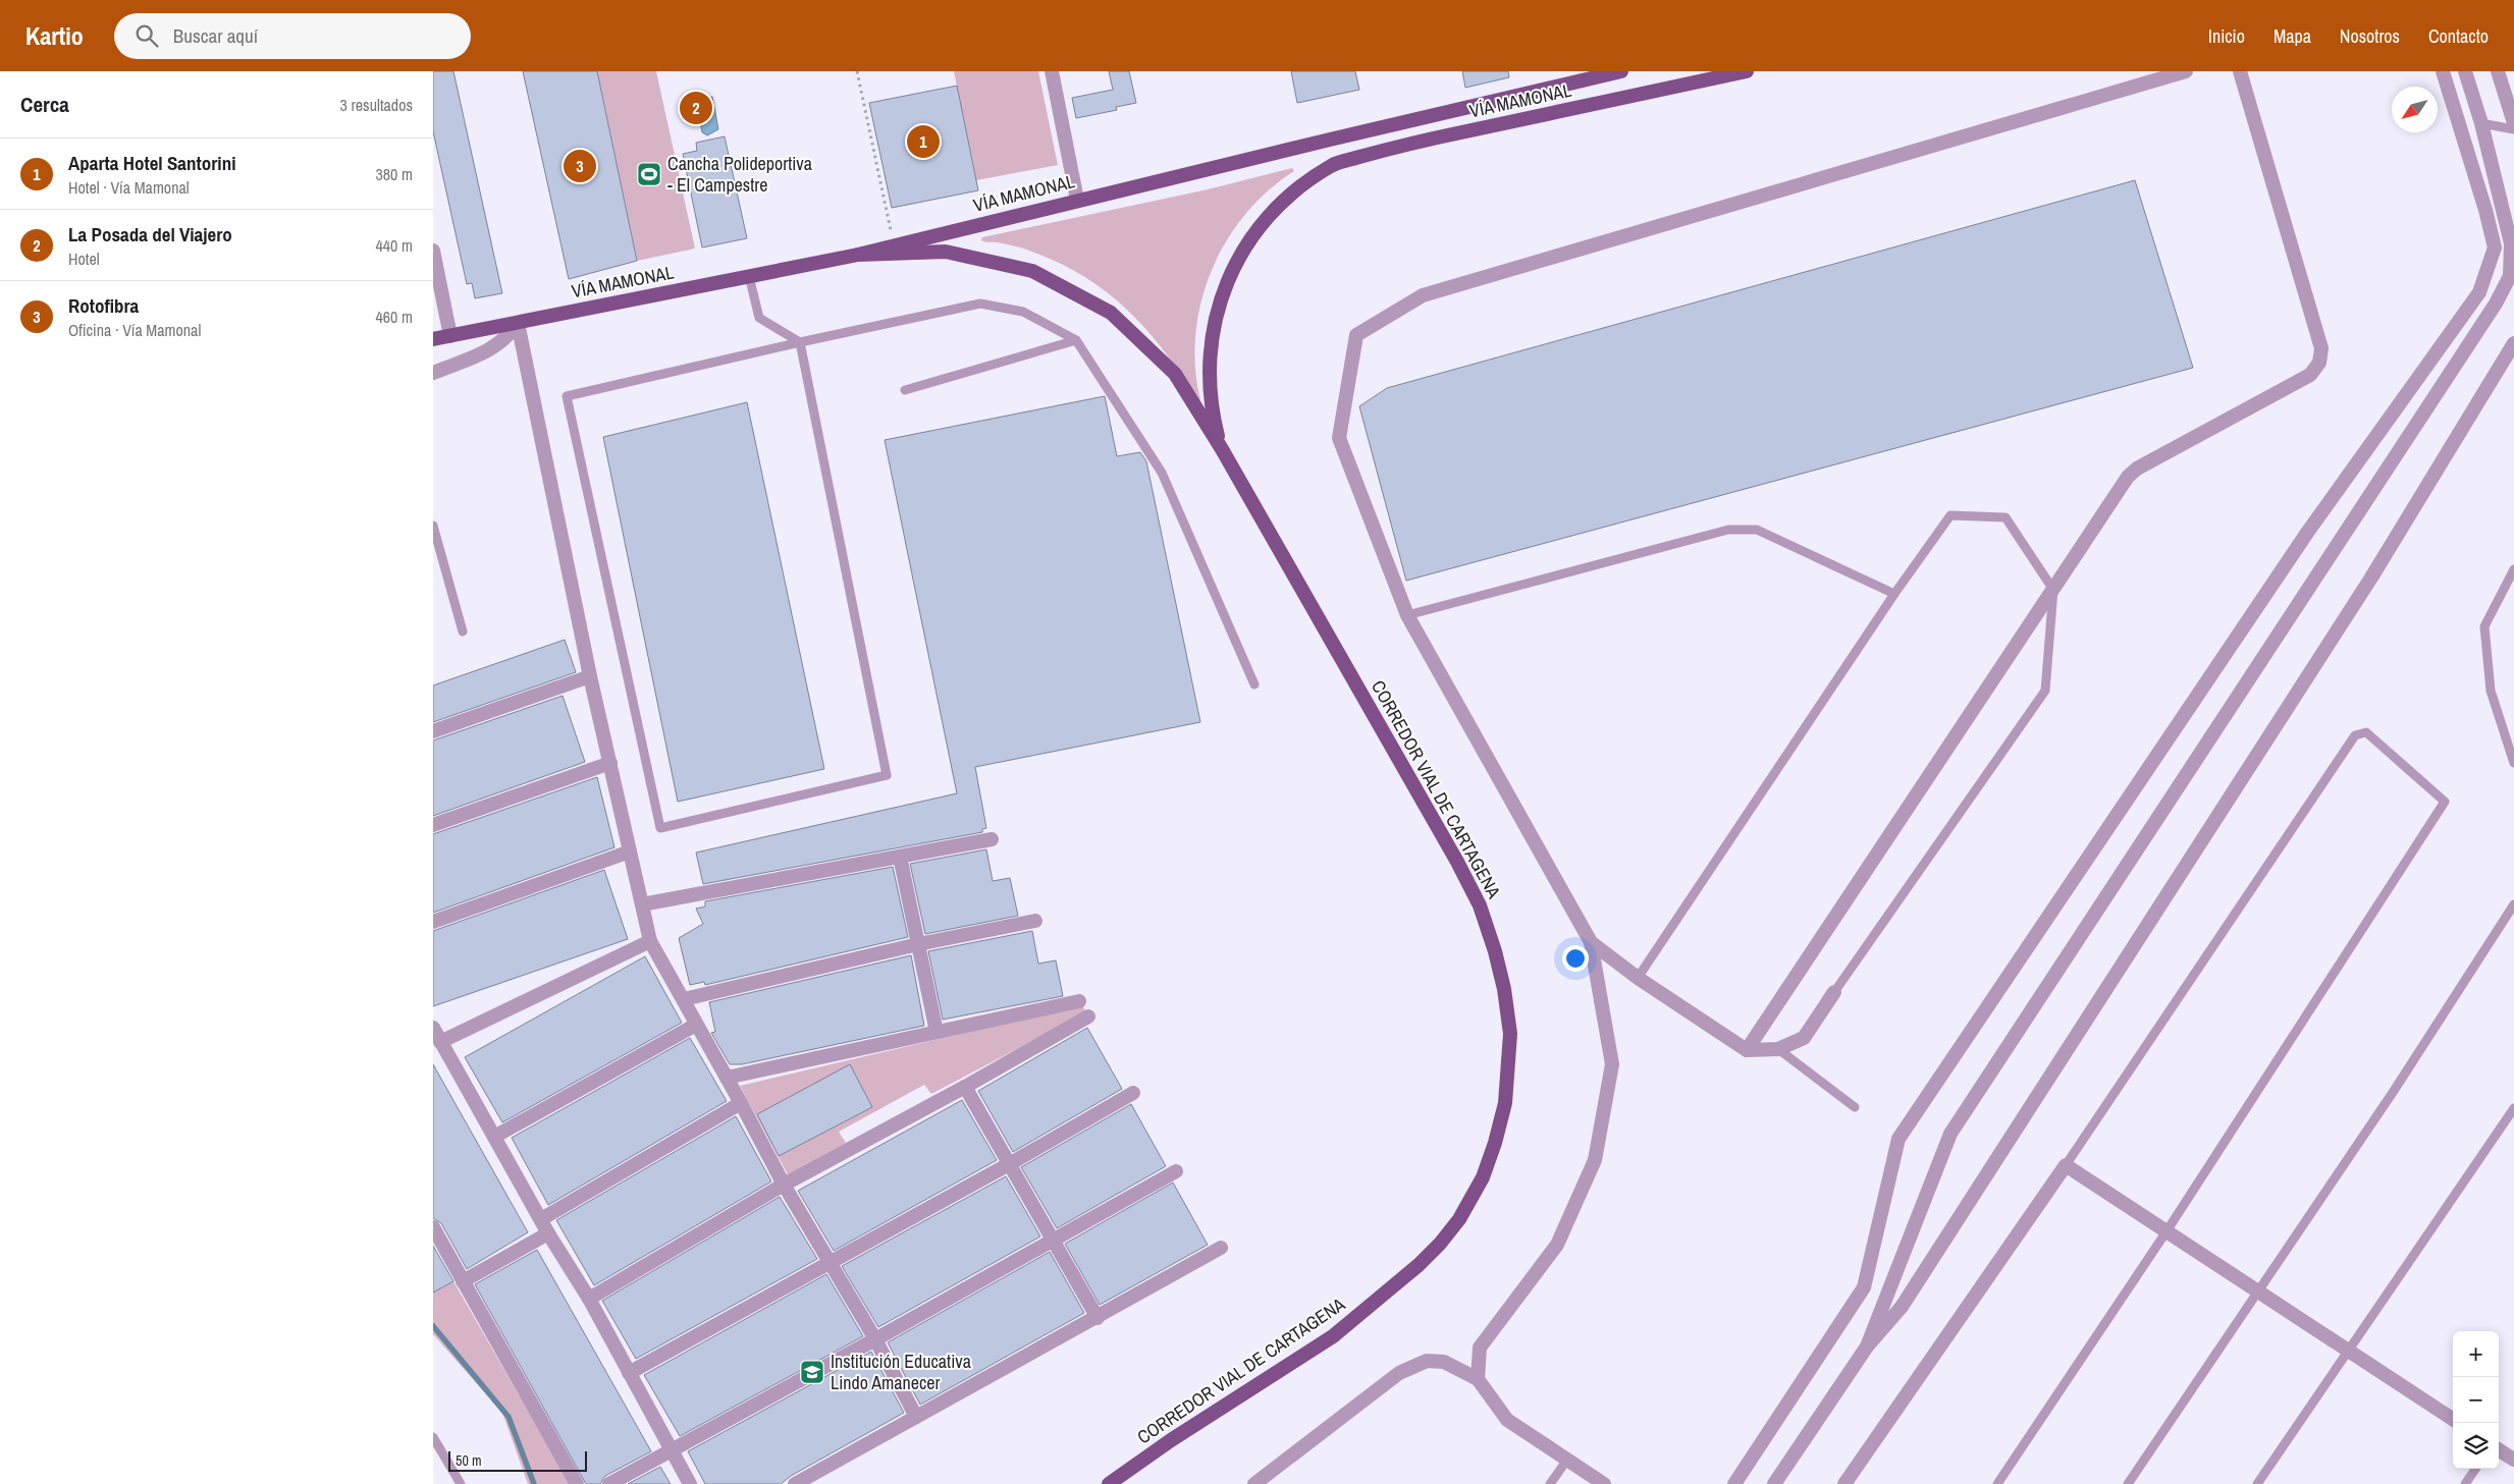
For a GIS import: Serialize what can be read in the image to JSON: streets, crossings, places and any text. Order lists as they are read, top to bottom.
{
  "streets": {
    "main road": ["VÍA MAMONAL", "CORREDOR VIAL DE CARTAGENA"]
  },
  "crossings": [
    ["VÍA MAMONAL", "CORREDOR VIAL DE CARTAGENA"]
  ],
  "places": {
    "sports": ["Cancha Polideportiva - El Campestre"],
    "school or university": ["Institución Educativa Lindo Amanecer"]
  },
  "scale_bar": "50 m",
  "north": "bottom left",
  "page": {
    "header": "Kartio",
    "search": "Buscar aquí",
    "nav": [
      "Inicio",
      "Mapa",
      "Nosotros",
      "Contacto"
    ],
    "heading": ["Cerca", "3 resultados"],
    "pins": ["2", "1", "3"],
    "list": [
      {
        "mark": "1",
        "name": "Aparta Hotel Santorini",
        "note": "Hotel · Vía Mamonal",
        "value": "380 m"
      },
      {
        "mark": "2",
        "name": "La Posada del Viajero",
        "note": "Hotel",
        "value": "440 m"
      },
      {
        "mark": "3",
        "name": "Rotofibra",
        "note": "Oficina · Vía Mamonal",
        "value": "460 m"
      }
    ],
    "map_buttons": ["+", "−"],
    "scale": "50 m"
  }
}
